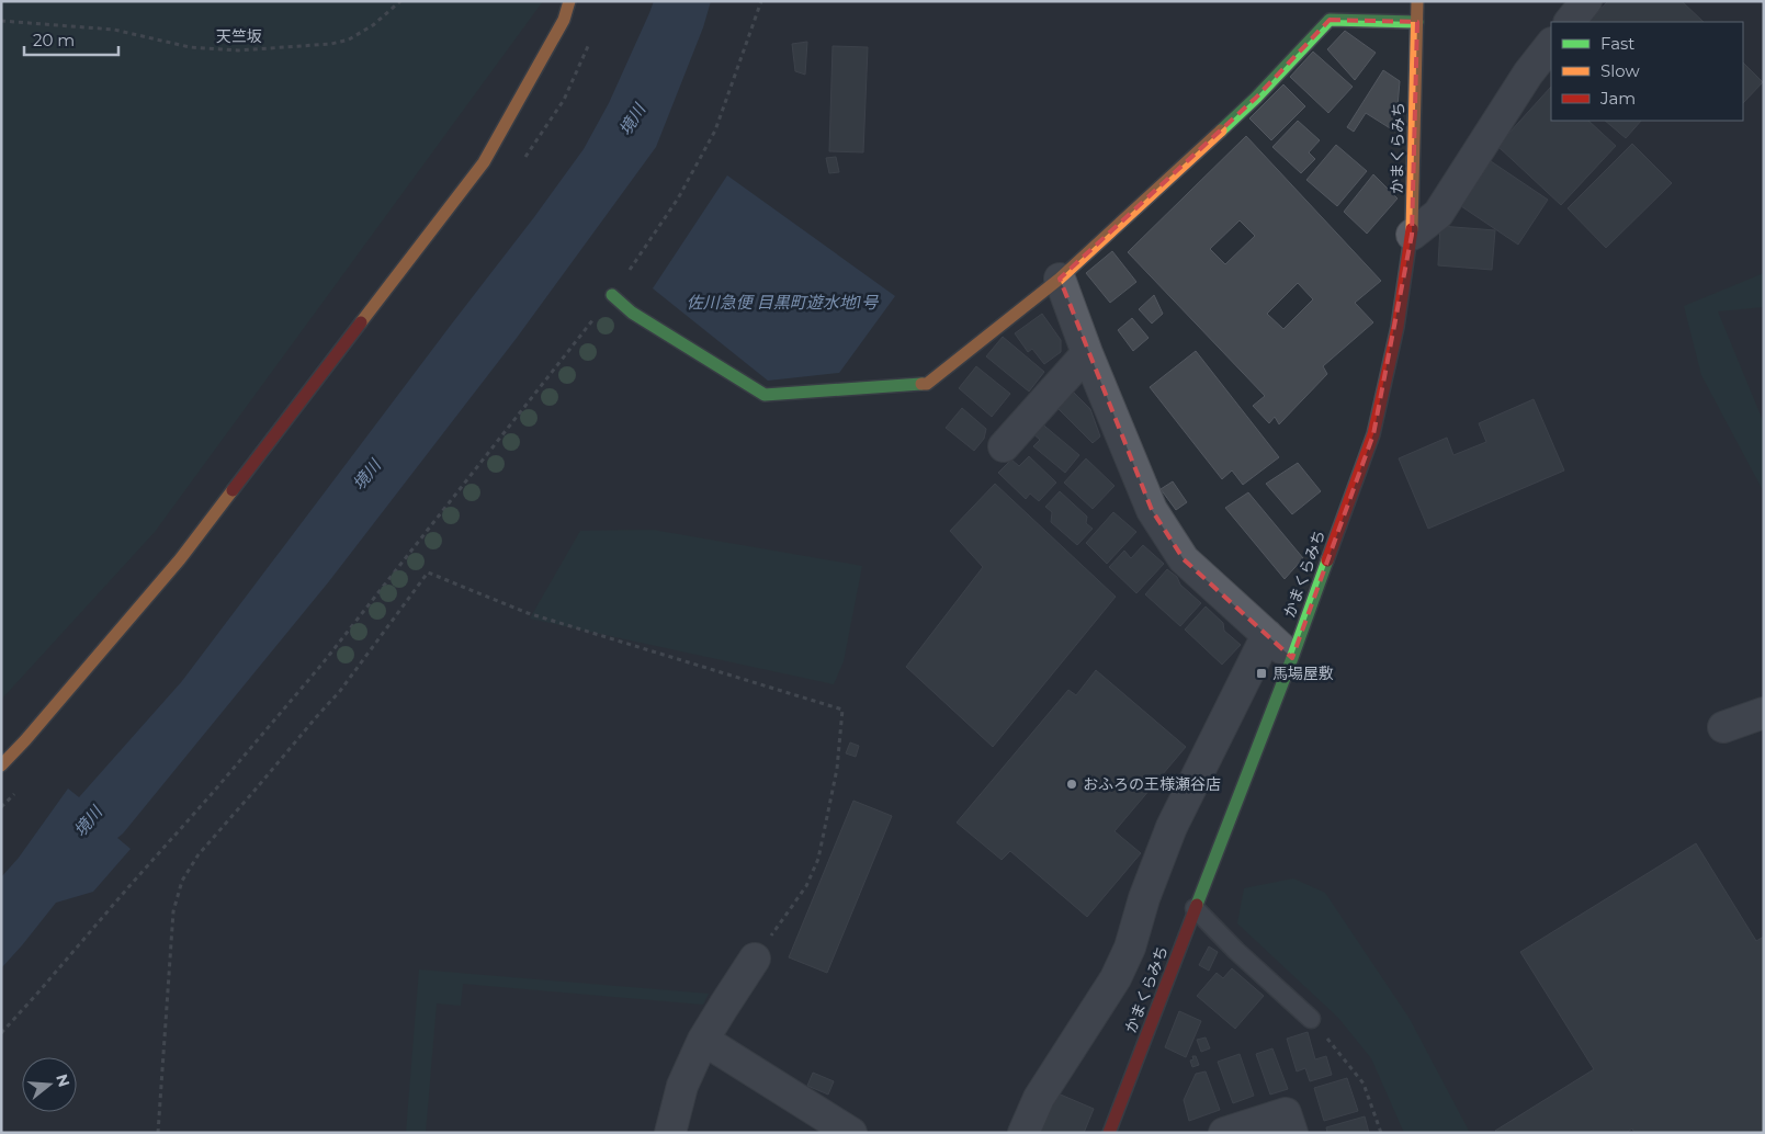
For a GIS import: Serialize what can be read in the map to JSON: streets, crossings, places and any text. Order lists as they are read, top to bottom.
{
  "streets": {
    "street": ["かまくらみち"],
    "path": ["天竺坂"]
  },
  "water": ["境川", "佐川急便 目黒町遊水地1号"],
  "places": {
    "transit": ["馬場屋敷"],
    "other": ["おふろの王様瀬谷店"]
  },
  "legend": ["Fast", "Slow", "Jam"],
  "scale_bar": "20 m",
  "north": "right"
}
